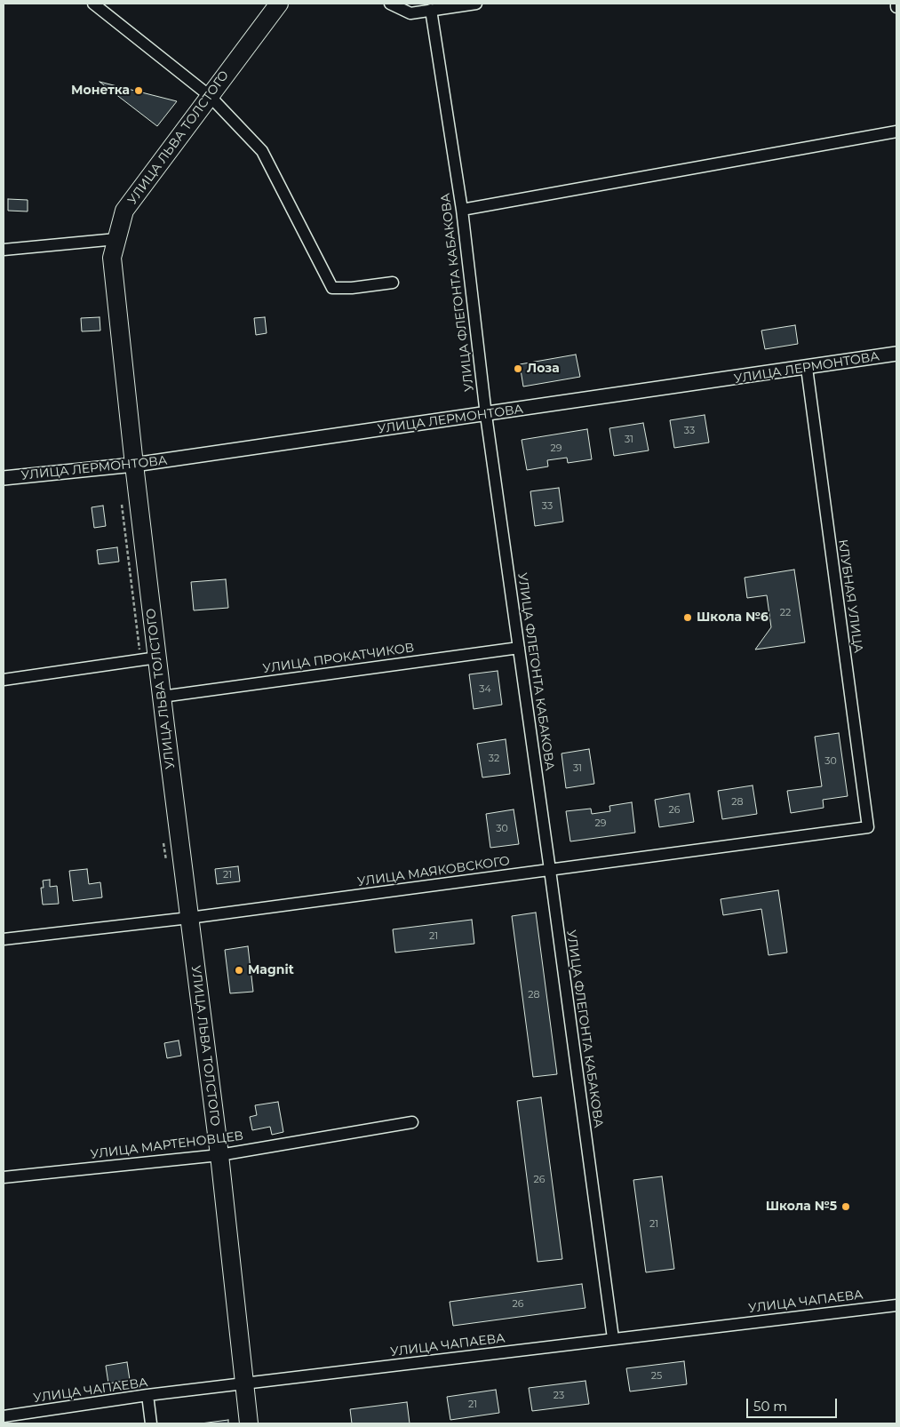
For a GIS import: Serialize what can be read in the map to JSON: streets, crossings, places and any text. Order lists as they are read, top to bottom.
{
  "streets": {
    "main road": ["УЛИЦА ЛЬВА ТОЛСТОГО"],
    "street": [
      "УЛИЦА ФЛЕГОНТА КАБАКОВА",
      "УЛИЦА ЛЕРМОНТОВА",
      "КЛУБНАЯ УЛИЦА",
      "УЛИЦА ПРОКАТЧИКОВ",
      "УЛИЦА МАЯКОВСКОГО",
      "УЛИЦА МАРТЕНОВЦЕВ",
      "УЛИЦА ЧАПАЕВА"
    ]
  },
  "crossings": [
    ["УЛИЦА ЛЬВА ТОЛСТОГО", "УЛИЦА ЛЕРМОНТОВА"],
    ["УЛИЦА ЛЬВА ТОЛСТОГО", "УЛИЦА ПРОКАТЧИКОВ"],
    ["УЛИЦА ЛЬВА ТОЛСТОГО", "УЛИЦА МАЯКОВСКОГО"],
    ["УЛИЦА ЛЬВА ТОЛСТОГО", "УЛИЦА МАРТЕНОВЦЕВ"],
    ["УЛИЦА ЛЬВА ТОЛСТОГО", "УЛИЦА ЧАПАЕВА"],
    ["УЛИЦА ФЛЕГОНТА КАБАКОВА", "УЛИЦА ЛЕРМОНТОВА"],
    ["УЛИЦА ФЛЕГОНТА КАБАКОВА", "УЛИЦА ПРОКАТЧИКОВ"],
    ["УЛИЦА ФЛЕГОНТА КАБАКОВА", "УЛИЦА МАЯКОВСКОГО"],
    ["УЛИЦА ФЛЕГОНТА КАБАКОВА", "УЛИЦА ЧАПАЕВА"],
    ["УЛИЦА ЛЕРМОНТОВА", "КЛУБНАЯ УЛИЦА"],
    ["КЛУБНАЯ УЛИЦА", "УЛИЦА МАЯКОВСКОГО"]
  ],
  "places": [
    "Монетка",
    "Лоза",
    "Школа №6",
    "Magnit",
    "Школа №5"
  ],
  "house_numbers": [
    "33",
    "31",
    "29",
    "33",
    "22",
    "34",
    "32",
    "30",
    "31",
    "28",
    "26",
    "29",
    "30",
    "21",
    "21",
    "28",
    "26",
    "21",
    "26",
    "25",
    "23",
    "21"
  ],
  "scale_bar": "50 m"
}
